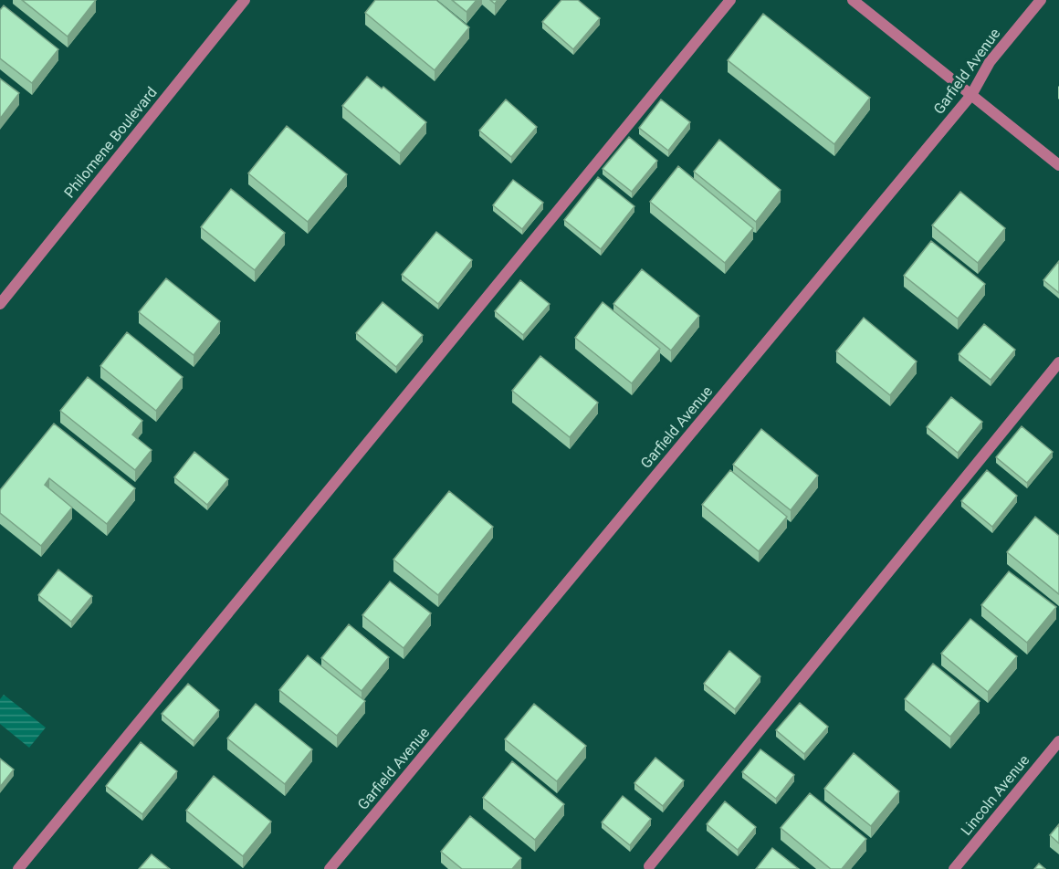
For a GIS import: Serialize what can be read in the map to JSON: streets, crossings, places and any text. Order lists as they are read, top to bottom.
{
  "streets": {
    "street": ["Garfield Avenue", "Philomene Boulevard", "Lincoln Avenue"]
  }
}
